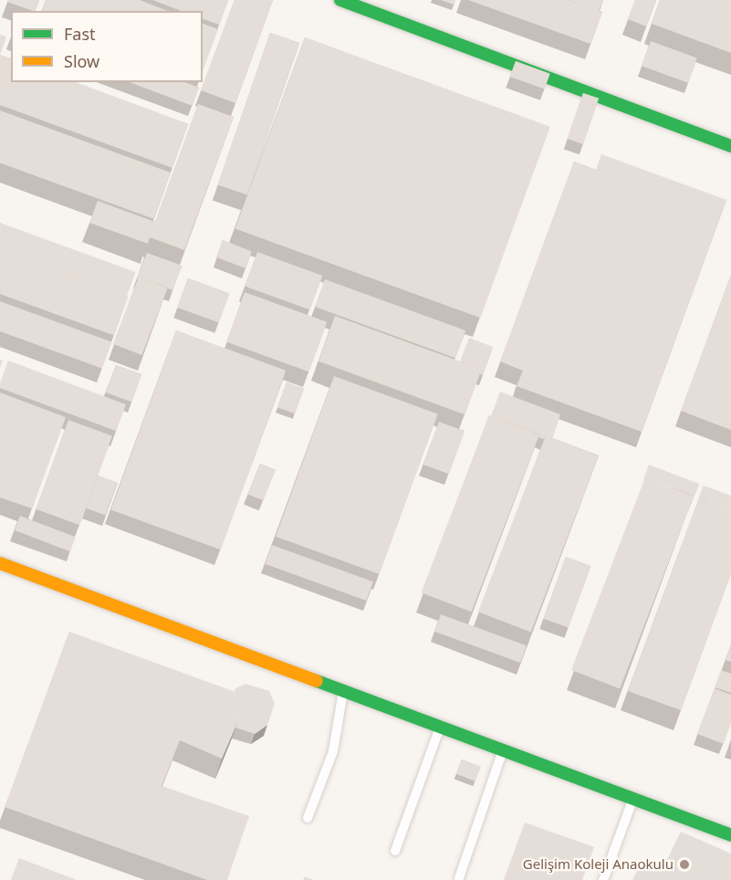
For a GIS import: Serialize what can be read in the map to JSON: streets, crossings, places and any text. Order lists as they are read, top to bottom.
{
  "places": ["Gelişim Koleji Anaokulu"],
  "legend": ["Fast", "Slow"]
}
